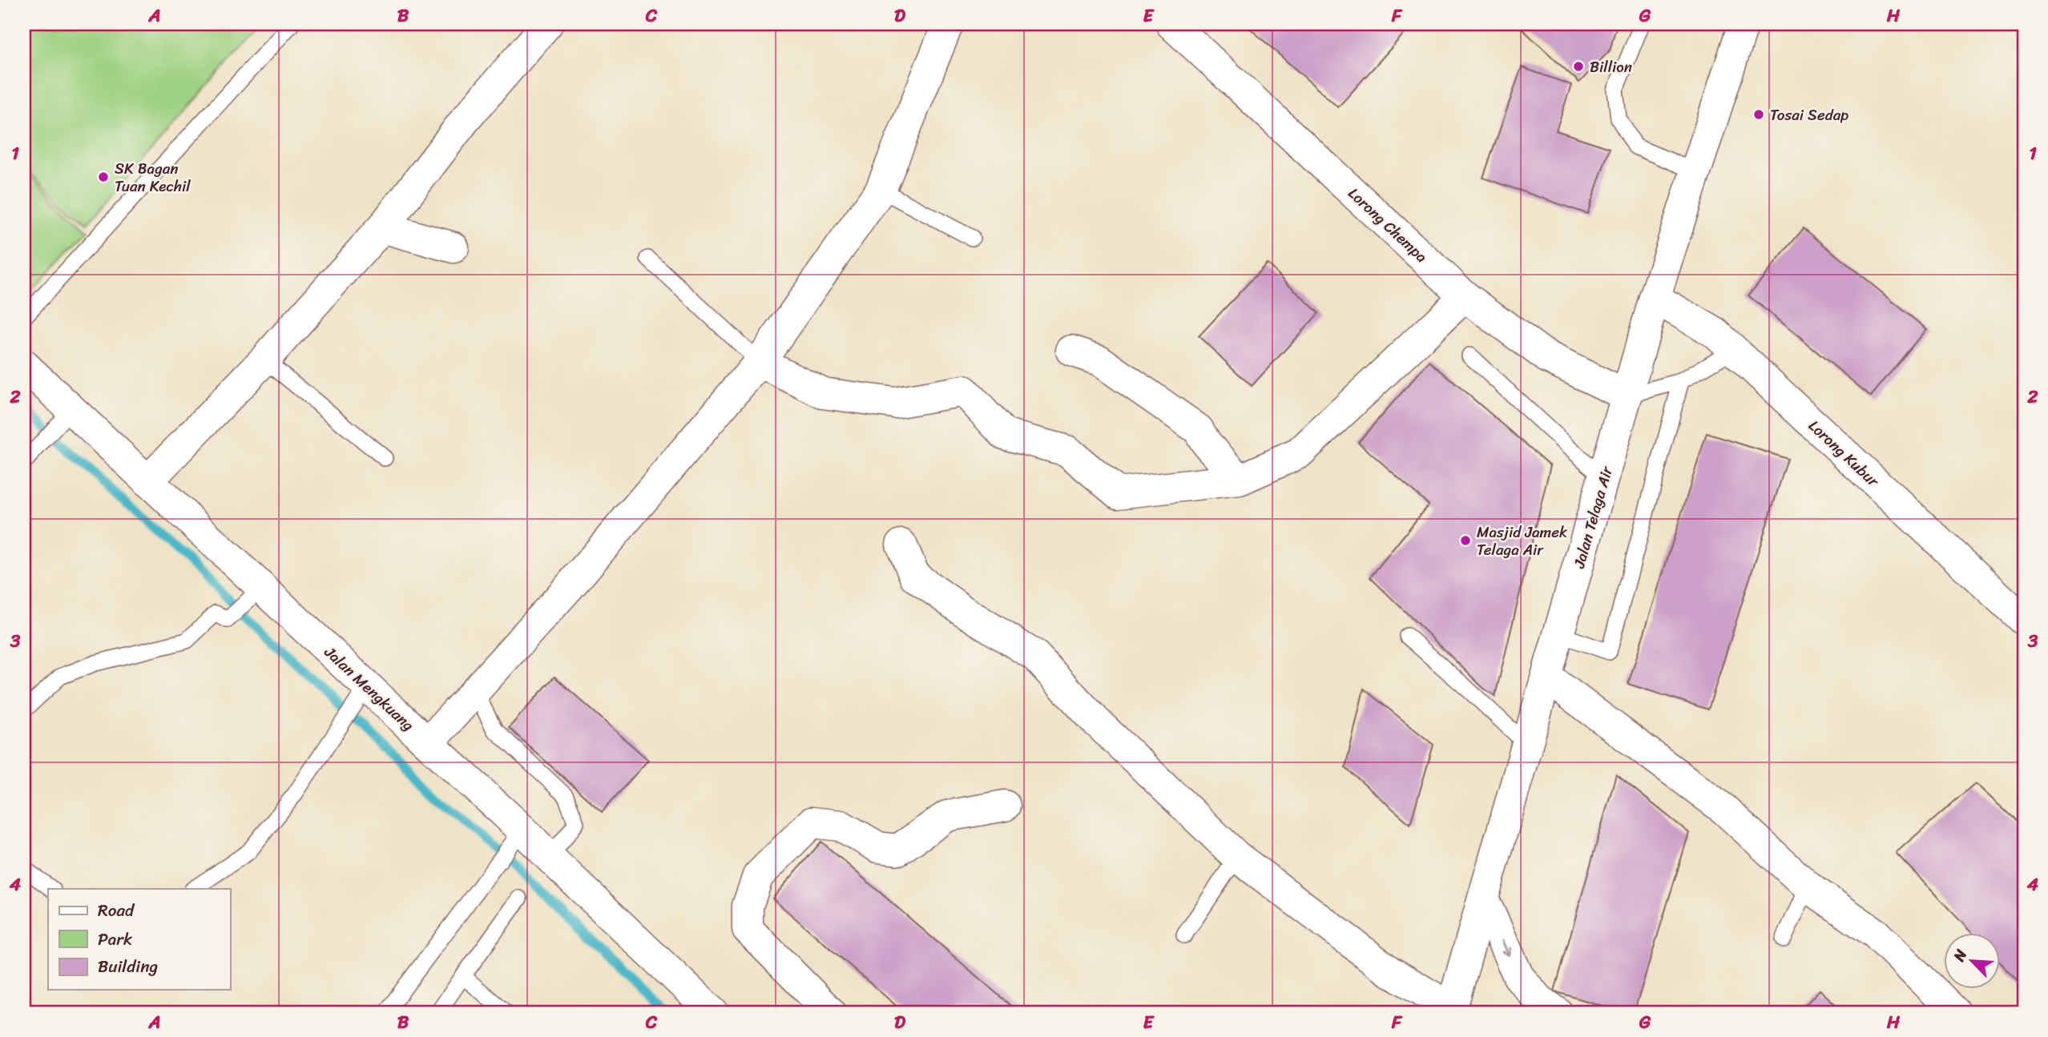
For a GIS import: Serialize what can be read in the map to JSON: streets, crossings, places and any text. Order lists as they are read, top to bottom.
{
  "streets": {
    "street": [
      "Lorong Chempa",
      "Lorong Kubur",
      "Jalan Telaga Air",
      "Jalan Mengkuang"
    ]
  },
  "crossings": [
    ["Lorong Chempa", "Jalan Telaga Air"],
    ["Lorong Kubur", "Jalan Telaga Air"]
  ],
  "places": [
    "Billion",
    "Tosai Sedap",
    "SK Bagan Tuan Kechil",
    "Masjid Jamek Telaga Air"
  ],
  "legend": ["Road", "Park", "Building"],
  "north": "top left",
  "grid": {
    "columns": [
      "A",
      "B",
      "C",
      "D",
      "E",
      "F",
      "G",
      "H"
    ],
    "rows": [
      "1",
      "2",
      "3",
      "4"
    ]
  }
}
